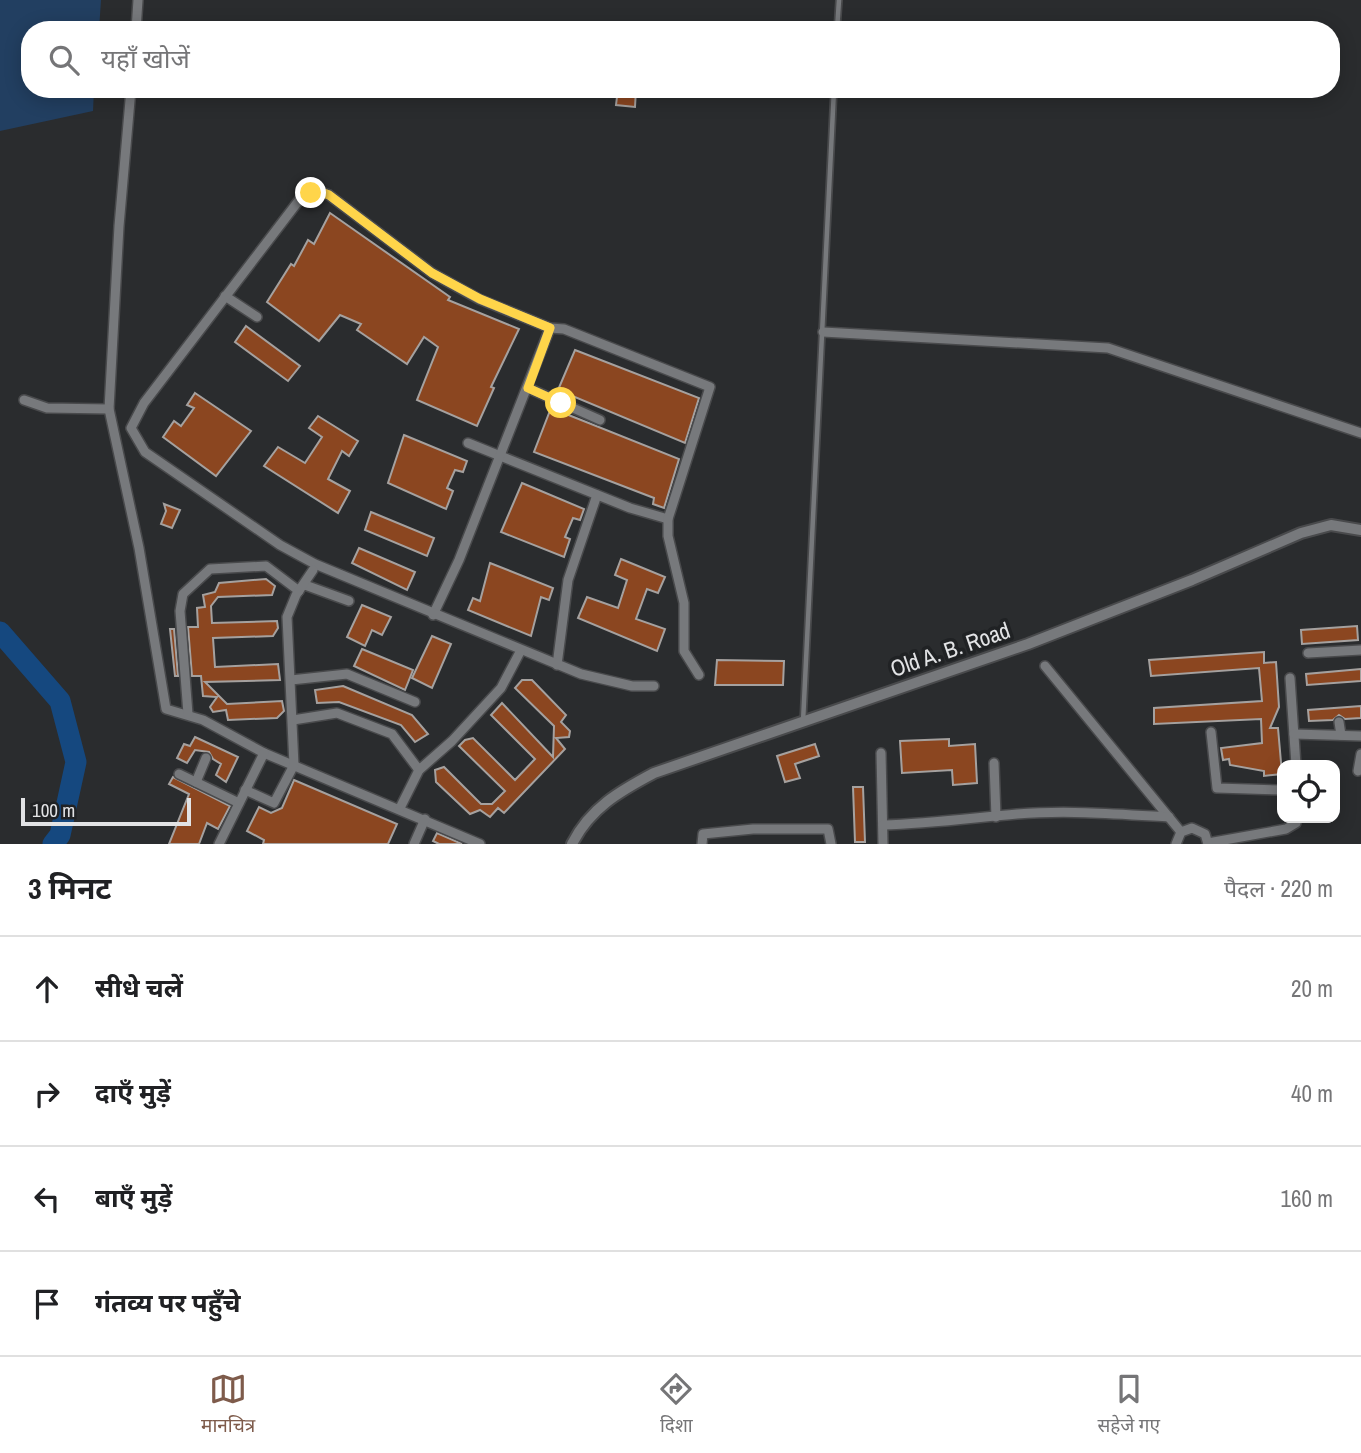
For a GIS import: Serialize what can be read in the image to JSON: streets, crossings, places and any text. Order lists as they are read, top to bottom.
{
  "streets": {
    "street": ["Old A. B. Road"]
  },
  "scale_bar": "100 m",
  "page": {
    "search": "यहाँ खोजें",
    "scale": "100 m",
    "heading": ["3 मिनट", "पैदल · 220 m"],
    "list": [
      ["सीधे चलें", "20 m"],
      ["दाएँ मुड़ें", "40 m"],
      ["बाएँ मुड़ें", "160 m"],
      "गंतव्य पर पहुँचे"
    ],
    "nav": ["मानचित्र", "दिशा", "सहेजे गए"]
  }
}
